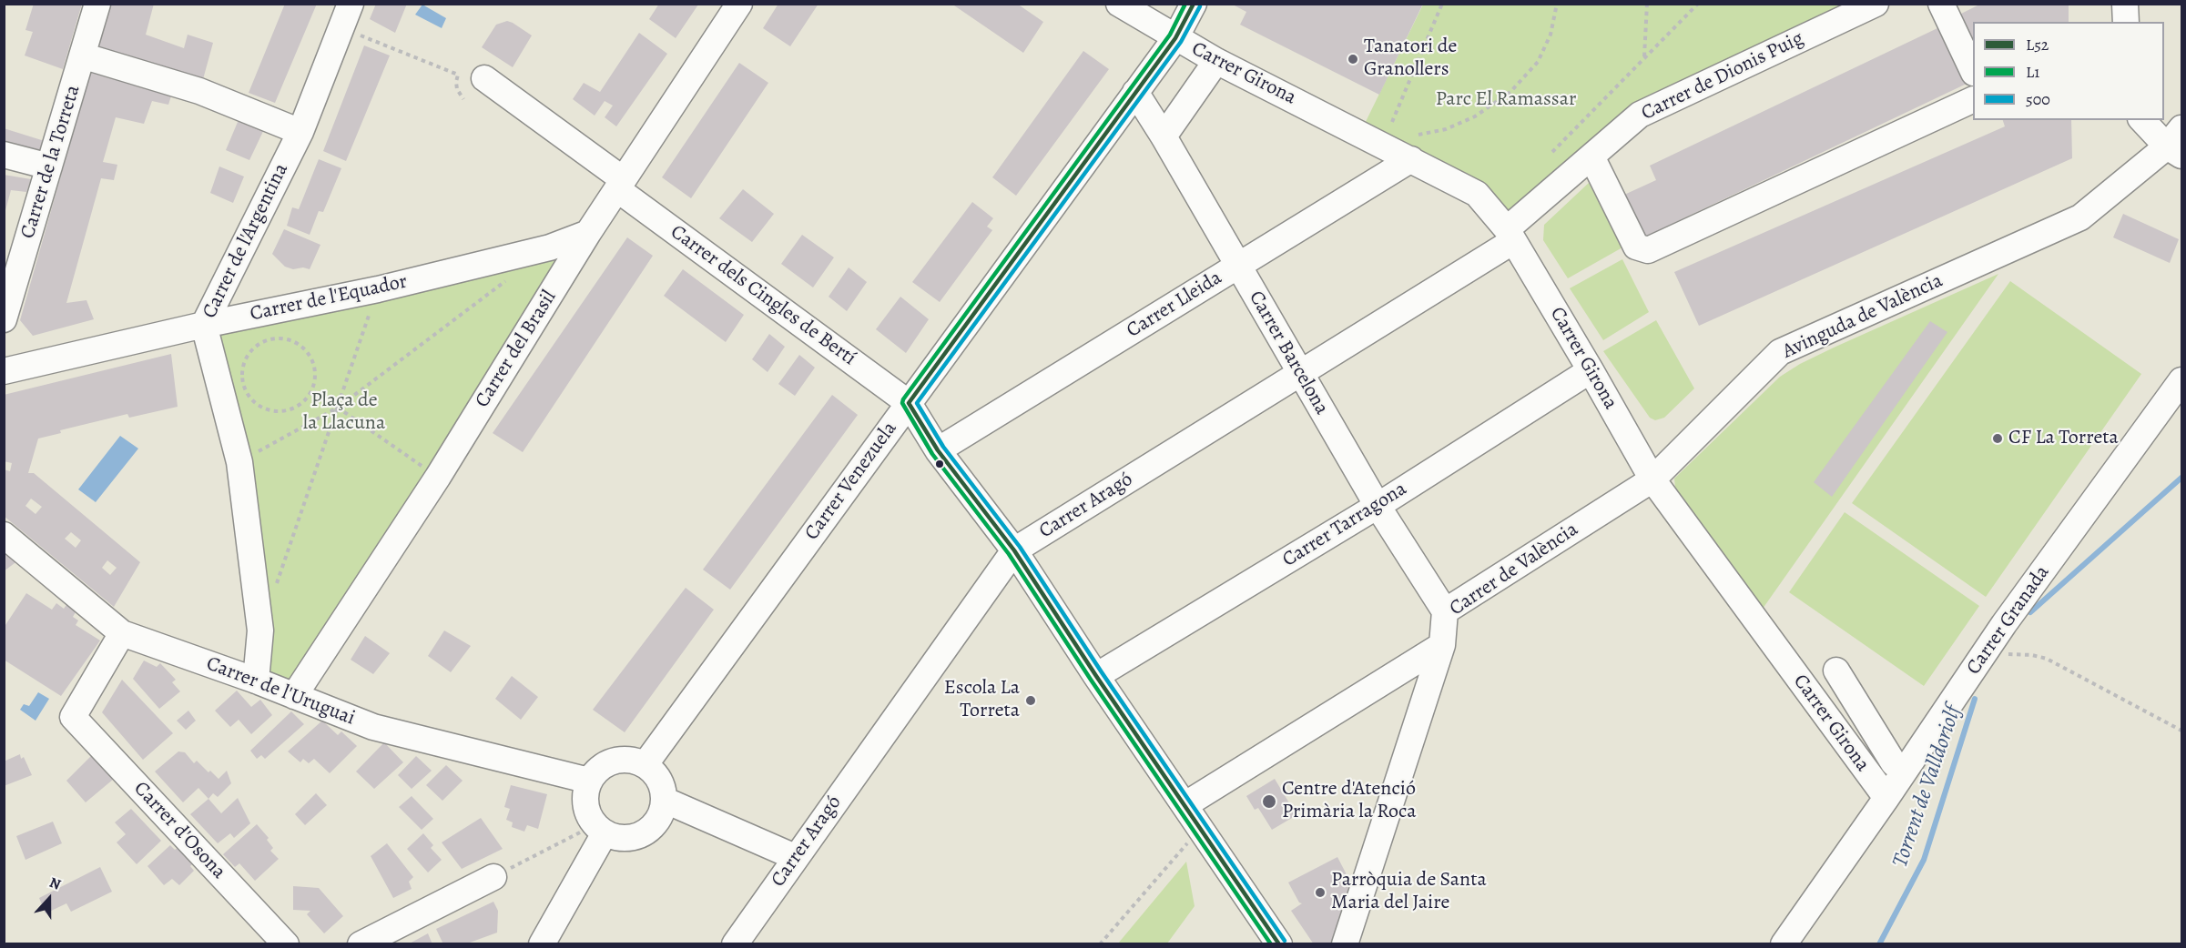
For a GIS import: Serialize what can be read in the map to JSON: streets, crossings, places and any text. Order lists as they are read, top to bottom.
{
  "streets": {
    "street": [
      "Carrer Girona",
      "Carrer de Dionis Puig",
      "Carrer de la Torreta",
      "Carrer de l'Argentina",
      "Carrer dels Cingles de Bertí",
      "Carrer de l'Equador",
      "Carrer Lleida",
      "Avinguda de València",
      "Carrer del Brasil",
      "Carrer Barcelona",
      "Carrer Venezuela",
      "Carrer Aragó",
      "Carrer Tarragona",
      "Carrer de València",
      "Carrer Granada",
      "Carrer de l'Uruguai",
      "Carrer d'Osona"
    ]
  },
  "crossings": [
    ["Carrer Girona", "Carrer de Dionis Puig"],
    ["Carrer Girona", "Carrer Lleida"],
    ["Carrer Girona", "Avinguda de València"],
    ["Carrer Girona", "Carrer Venezuela"],
    ["Carrer Girona", "Carrer Aragó"],
    ["Carrer Girona", "Carrer Tarragona"],
    ["Carrer Girona", "Carrer de València"],
    ["Carrer Girona", "Carrer Granada"],
    ["Carrer de Dionis Puig", "Carrer Aragó"],
    ["Carrer de l'Argentina", "Carrer de l'Equador"],
    ["Carrer de l'Argentina", "Carrer de l'Uruguai"],
    ["Carrer dels Cingles de Bertí", "Carrer del Brasil"],
    ["Carrer dels Cingles de Bertí", "Carrer Venezuela"],
    ["Carrer de l'Equador", "Carrer del Brasil"],
    ["Carrer Lleida", "Carrer Barcelona"],
    ["Avinguda de València", "Carrer de València"],
    ["Carrer del Brasil", "Carrer de l'Uruguai"],
    ["Carrer Barcelona", "Carrer Venezuela"],
    ["Carrer Barcelona", "Carrer Aragó"],
    ["Carrer Barcelona", "Carrer Tarragona"],
    ["Carrer Barcelona", "Carrer de València"],
    ["Carrer Venezuela", "Carrer de l'Uruguai"],
    ["Carrer de l'Uruguai", "Carrer d'Osona"]
  ],
  "water": ["Torrent de Valldoriolf"],
  "parks": ["Parc El Ramassar", "Plaça de la Llacuna"],
  "places": [
    "Tanatori de Granollers",
    "CF La Torreta",
    "Escola La Torreta",
    "Centre d'Atenció Primària la Roca",
    "Parròquia de Santa Maria del Jaire"
  ],
  "lines": ["transit line L52", "transit line L1", "transit line 500"],
  "legend": ["L52", "L1", "500"],
  "north": "top"
}
